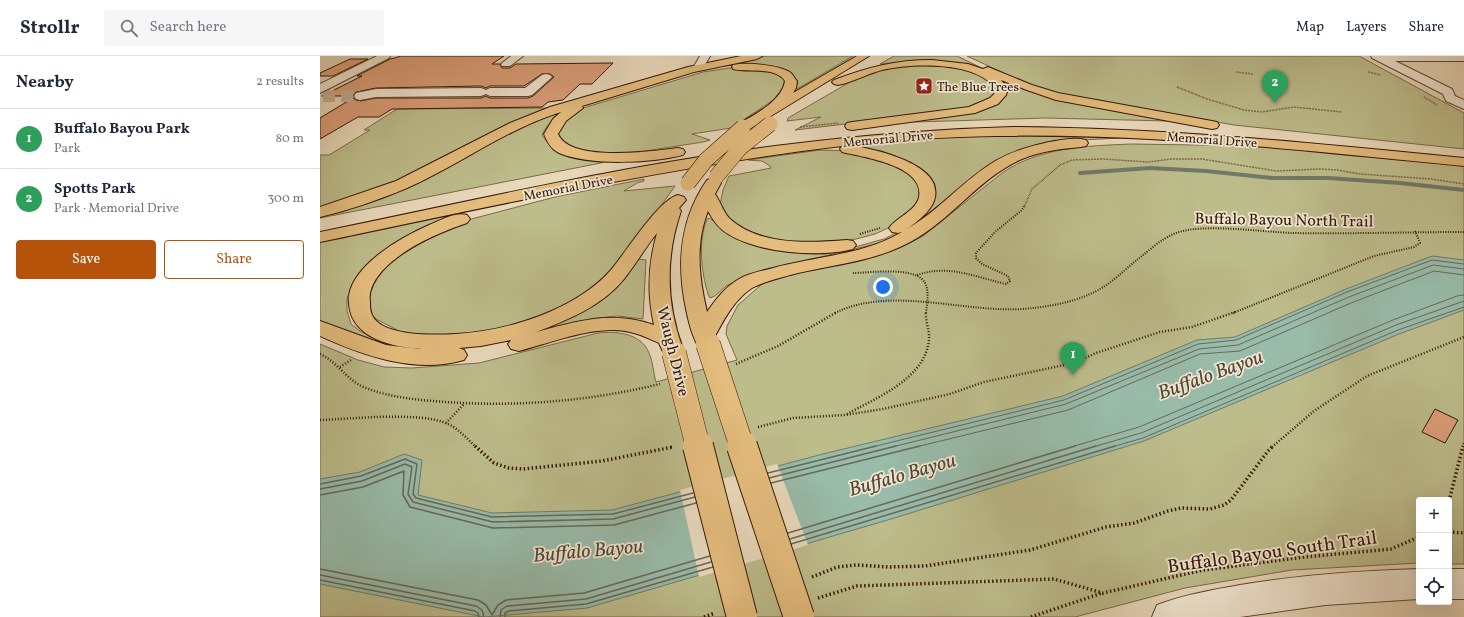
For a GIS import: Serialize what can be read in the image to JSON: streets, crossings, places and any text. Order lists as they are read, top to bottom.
{
  "streets": {
    "main road": ["Memorial Drive", "Waugh Drive"],
    "path": ["Buffalo Bayou North Trail", "Buffalo Bayou South Trail"]
  },
  "crossings": [
    ["Waugh Drive", "Buffalo Bayou South Trail"]
  ],
  "water": ["Buffalo Bayou"],
  "places": {
    "place": ["The Blue Trees"]
  },
  "page": {
    "header": "Strollr",
    "search": "Search here",
    "nav": ["Map", "Layers", "Share"],
    "heading": ["Nearby", "2 results"],
    "pins": ["2", "1"],
    "list": [
      {
        "mark": "1",
        "name": "Buffalo Bayou Park",
        "note": "Park",
        "value": "80 m"
      },
      {
        "mark": "2",
        "name": "Spotts Park",
        "note": "Park · Memorial Drive",
        "value": "300 m"
      }
    ],
    "buttons": ["Save", "Share"],
    "map_buttons": ["+", "−"]
  }
}
